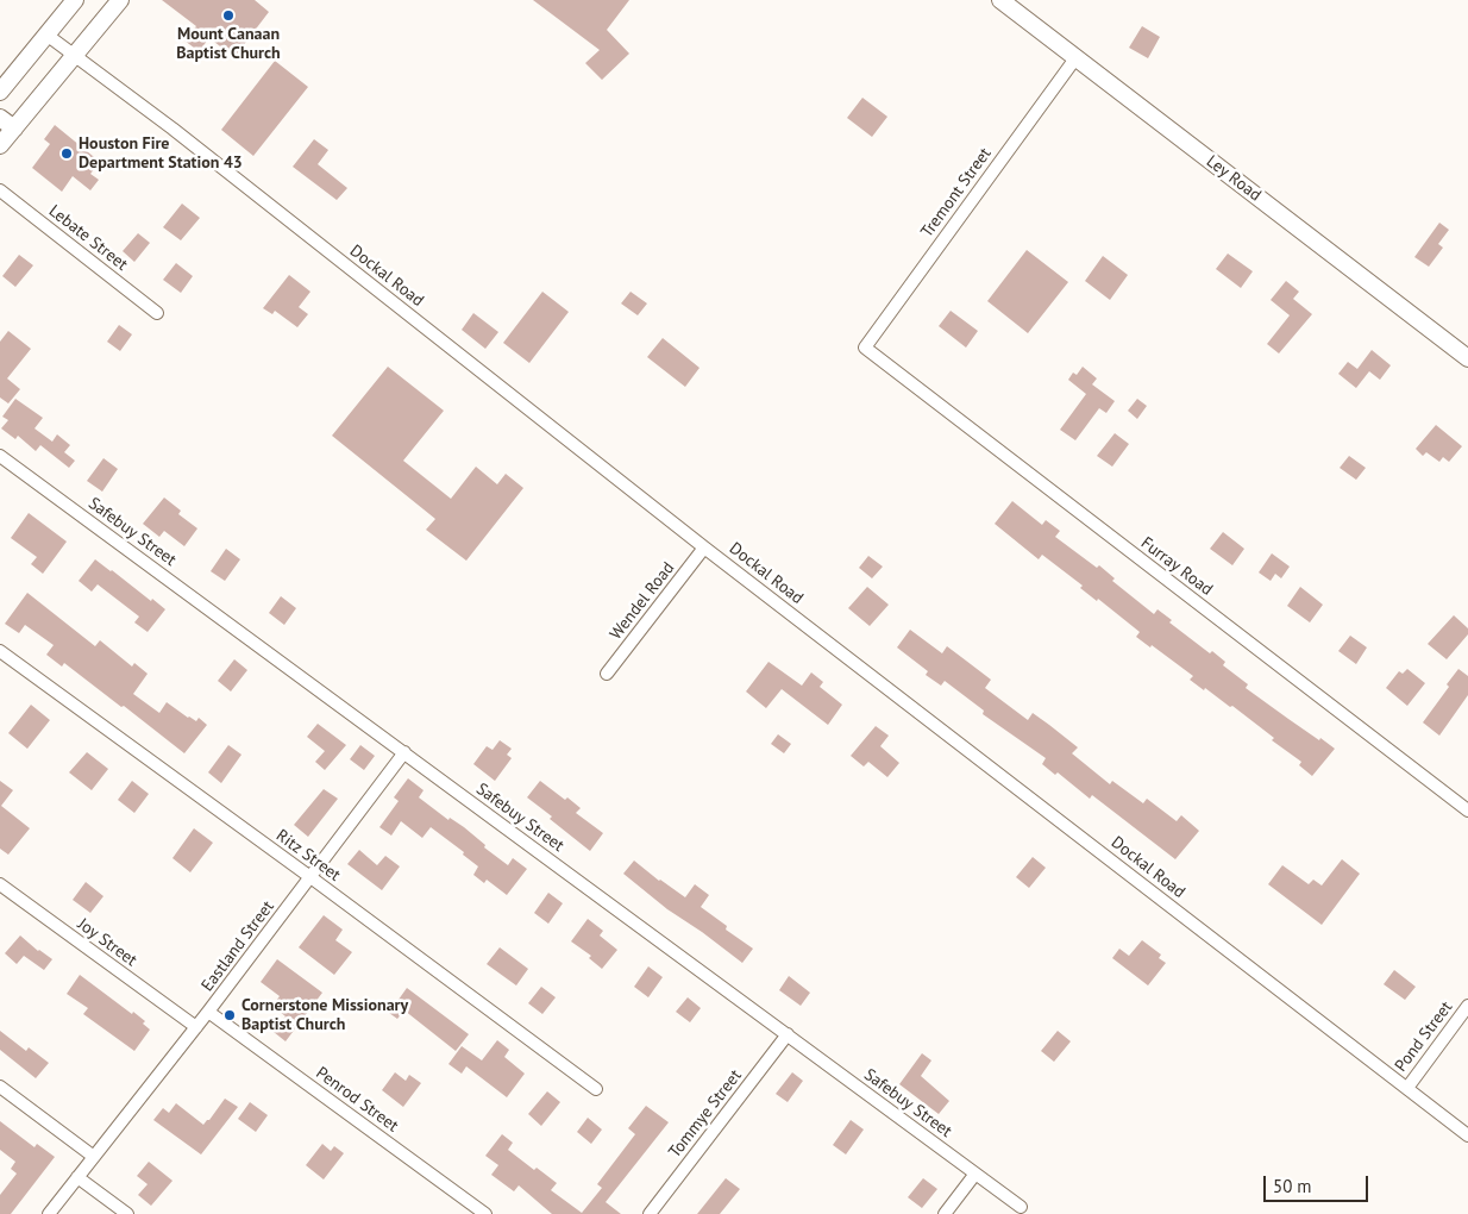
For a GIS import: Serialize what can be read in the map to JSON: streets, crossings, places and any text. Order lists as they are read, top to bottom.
{
  "streets": {
    "main road": ["Ley Road"],
    "street": [
      "Tremont Street",
      "Lebate Street",
      "Dockal Road",
      "Safebuy Street",
      "Furray Road",
      "Wendel Road",
      "Ritz Street",
      "Joy Street",
      "Eastland Street",
      "Pond Street",
      "Penrod Street",
      "Tommye Street"
    ]
  },
  "crossings": [
    ["Ley Road", "Tremont Street"],
    ["Tremont Street", "Furray Road"],
    ["Dockal Road", "Wendel Road"],
    ["Dockal Road", "Pond Street"],
    ["Safebuy Street", "Eastland Street"],
    ["Safebuy Street", "Tommye Street"],
    ["Ritz Street", "Eastland Street"],
    ["Joy Street", "Eastland Street"],
    ["Eastland Street", "Penrod Street"]
  ],
  "places": ["Mount Canaan Baptist Church", "Houston Fire Department Station 43", "Cornerstone Missionary Baptist Church"],
  "scale_bar": "50 m"
}
